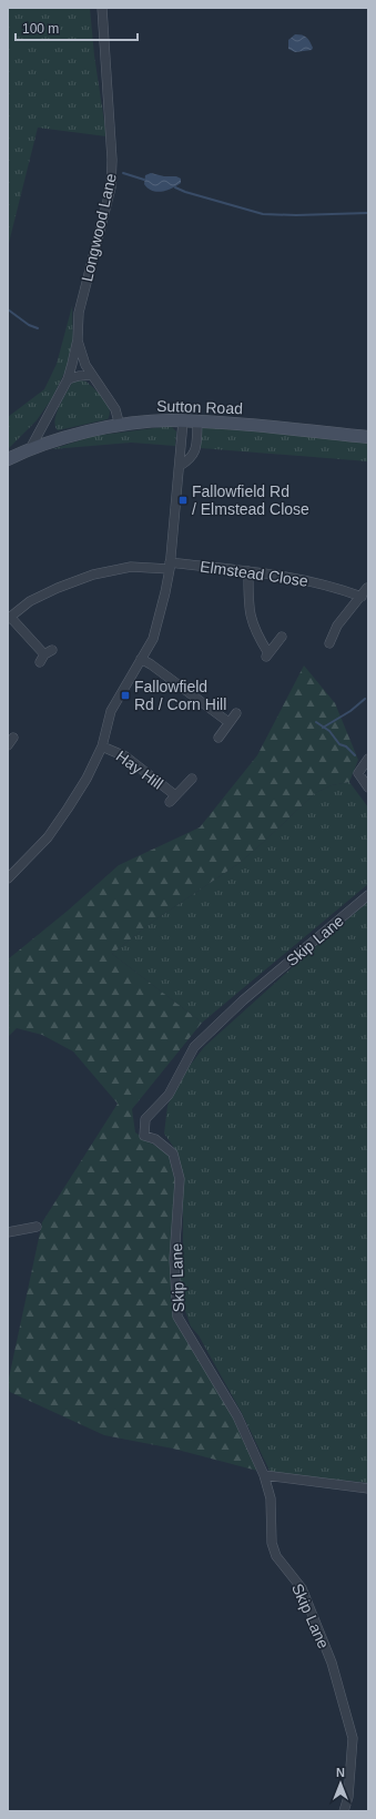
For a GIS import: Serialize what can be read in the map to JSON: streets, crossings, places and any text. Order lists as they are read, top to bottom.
{
  "streets": {
    "main road": ["Sutton Road"],
    "street": [
      "Longwood Lane",
      "Elmstead Close",
      "Hay Hill",
      "Skip Lane"
    ]
  },
  "crossings": [
    ["Longwood Lane", "Sutton Road"]
  ],
  "places": {
    "transit": ["Fallowfield Rd / Elmstead Close", "Fallowfield Rd / Corn Hill"]
  },
  "scale_bar": "100 m",
  "north": "top"
}
